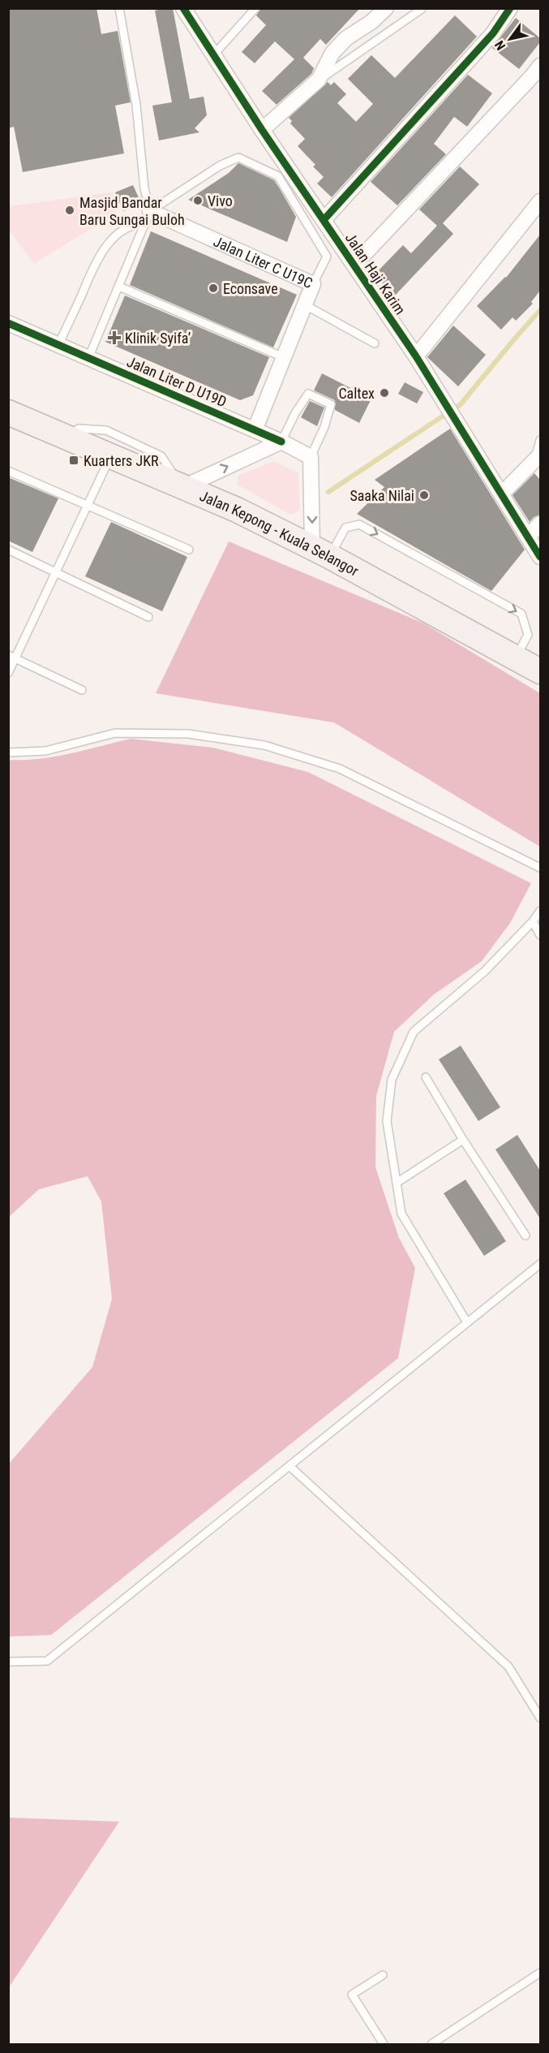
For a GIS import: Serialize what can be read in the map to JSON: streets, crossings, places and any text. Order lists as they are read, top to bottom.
{
  "streets": {
    "highway": ["Jalan Kepong - Kuala Selangor"],
    "street": ["Jalan Liter C U19C", "Jalan Haji Karim", "Jalan Liter D U19D"]
  },
  "crossings": [
    ["Jalan Liter C U19C", "Jalan Liter D U19D"]
  ],
  "places": {
    "other": [
      "Vivo",
      "Masjid Bandar Baru Sungai Buloh",
      "Econsave",
      "Caltex",
      "Saaka Nilai"
    ],
    "health": ["Klinik Syifa’"],
    "transit": ["Kuarters JKR"]
  },
  "north": "bottom left"
}
